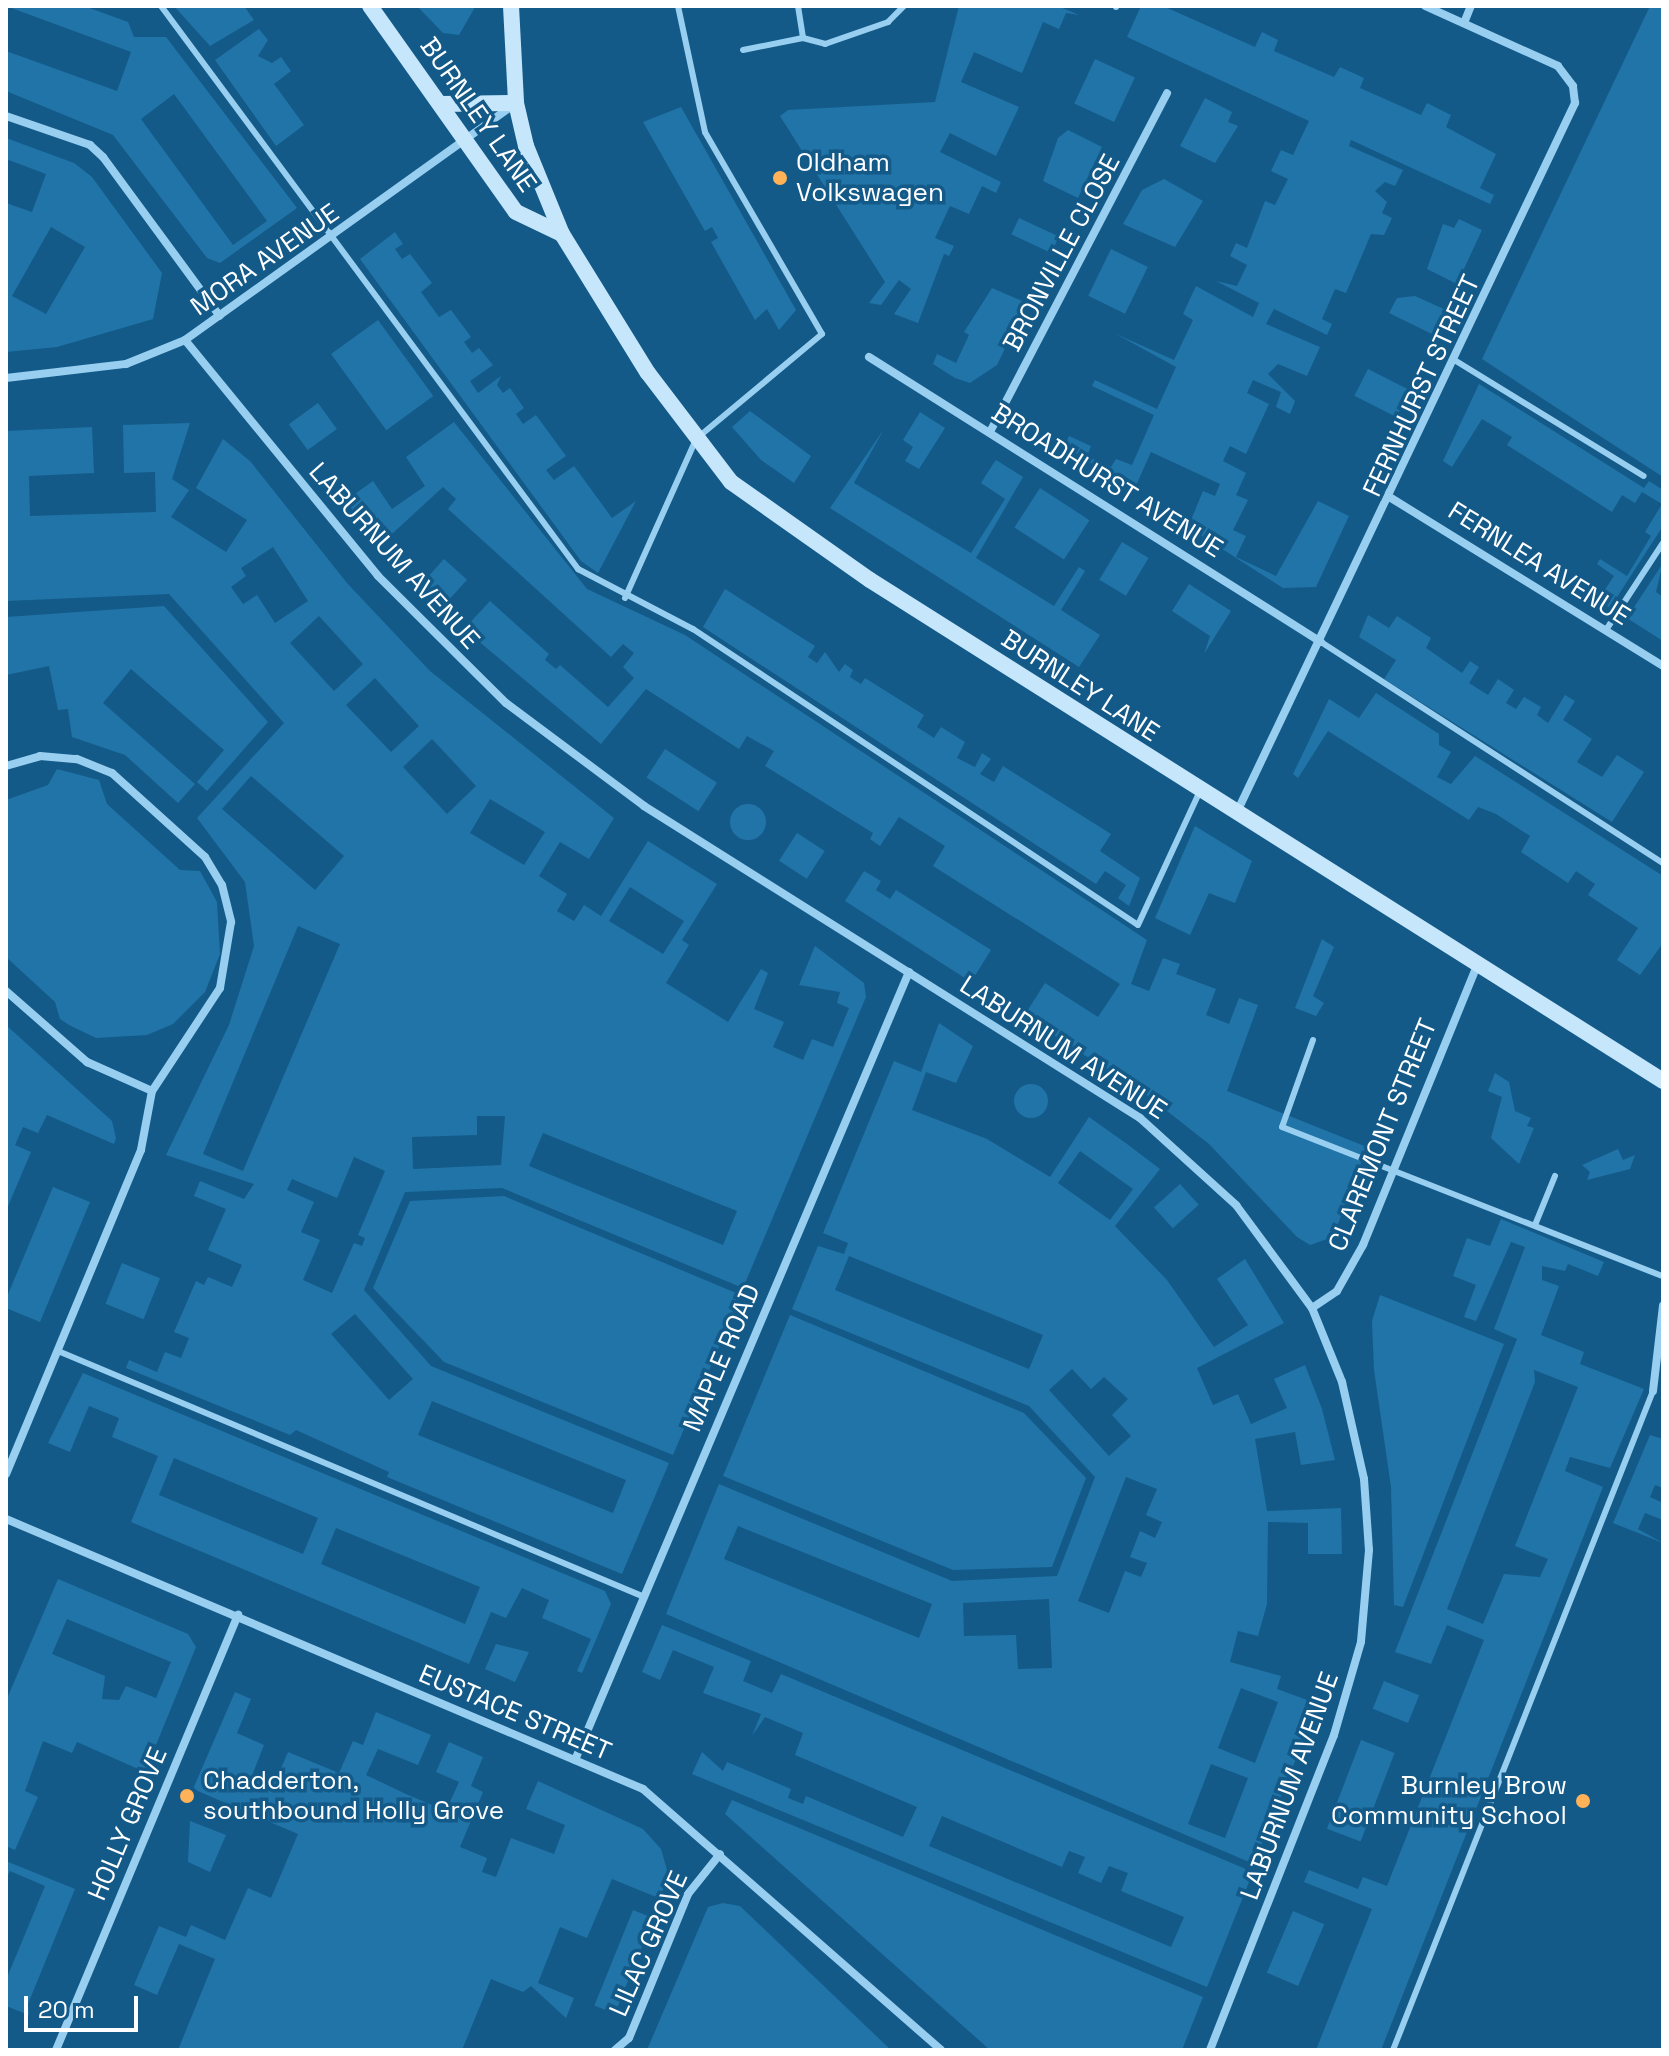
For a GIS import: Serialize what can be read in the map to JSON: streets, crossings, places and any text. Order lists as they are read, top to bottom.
{
  "streets": {
    "street": [
      "BURNLEY LANE",
      "BRONVILLE CLOSE",
      "MORA AVENUE",
      "FERNHURST STREET",
      "BROADHURST AVENUE",
      "LABURNUM AVENUE",
      "FERNLEA AVENUE",
      "CLAREMONT STREET",
      "MAPLE ROAD",
      "EUSTACE STREET",
      "HOLLY GROVE",
      "LILAC GROVE"
    ]
  },
  "crossings": [
    ["BURNLEY LANE", "MORA AVENUE"],
    ["BURNLEY LANE", "FERNHURST STREET"],
    ["BURNLEY LANE", "CLAREMONT STREET"],
    ["BRONVILLE CLOSE", "BROADHURST AVENUE"],
    ["MORA AVENUE", "LABURNUM AVENUE"],
    ["FERNHURST STREET", "BROADHURST AVENUE"],
    ["FERNHURST STREET", "FERNLEA AVENUE"],
    ["LABURNUM AVENUE", "CLAREMONT STREET"],
    ["LABURNUM AVENUE", "MAPLE ROAD"],
    ["MAPLE ROAD", "EUSTACE STREET"],
    ["EUSTACE STREET", "HOLLY GROVE"],
    ["EUSTACE STREET", "LILAC GROVE"]
  ],
  "places": ["Oldham Volkswagen", "Chadderton, southbound Holly Grove", "Burnley Brow Community School"],
  "scale_bar": "20 m"
}
